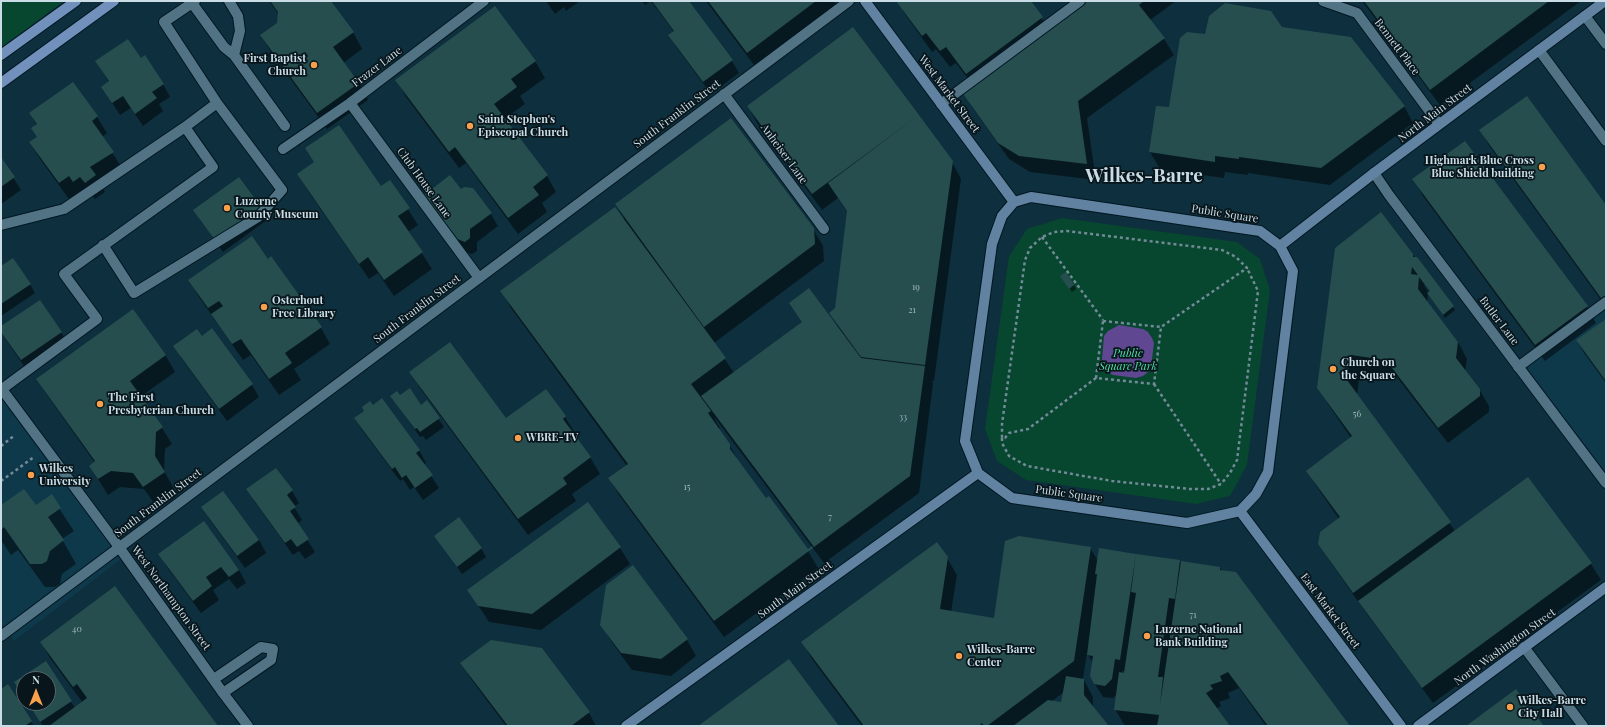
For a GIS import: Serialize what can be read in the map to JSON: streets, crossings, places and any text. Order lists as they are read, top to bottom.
{
  "streets": {
    "main road": [
      "West Market Street",
      "North Main Street",
      "Public Square",
      "South Main Street",
      "East Market Street",
      "North Washington Street"
    ],
    "street": [
      "Bennett Place",
      "Frazer Lane",
      "South Franklin Street",
      "Anheiser Lane",
      "Club House Lane",
      "Butler Lane",
      "West Northampton Street"
    ]
  },
  "crossings": [
    ["Bennett Place", "North Main Street"],
    ["Frazer Lane", "Club House Lane"],
    ["West Market Street", "Public Square"],
    ["North Main Street", "Public Square"],
    ["North Main Street", "Butler Lane"],
    ["South Franklin Street", "Anheiser Lane"],
    ["South Franklin Street", "Club House Lane"],
    ["South Franklin Street", "West Northampton Street"],
    ["Public Square", "South Main Street"],
    ["Public Square", "East Market Street"]
  ],
  "districts": ["Wilkes-Barre"],
  "parks": ["Public Square Park"],
  "places": [
    "First Baptist Church",
    "Saint Stephen's Episcopal Church",
    "Highmark Blue Cross Blue Shield building",
    "Luzerne County Museum",
    "Osterhout Free Library",
    "Church on the Square",
    "The First Presbyterian Church",
    "WBRE-TV",
    "Wilkes University",
    "Luzerne National Bank Building",
    "Wilkes-Barre Center",
    "Wilkes-Barre City Hall"
  ],
  "house_numbers": [
    "19",
    "21",
    "56",
    "33",
    "15",
    "7",
    "71",
    "40"
  ],
  "north": "top"
}
